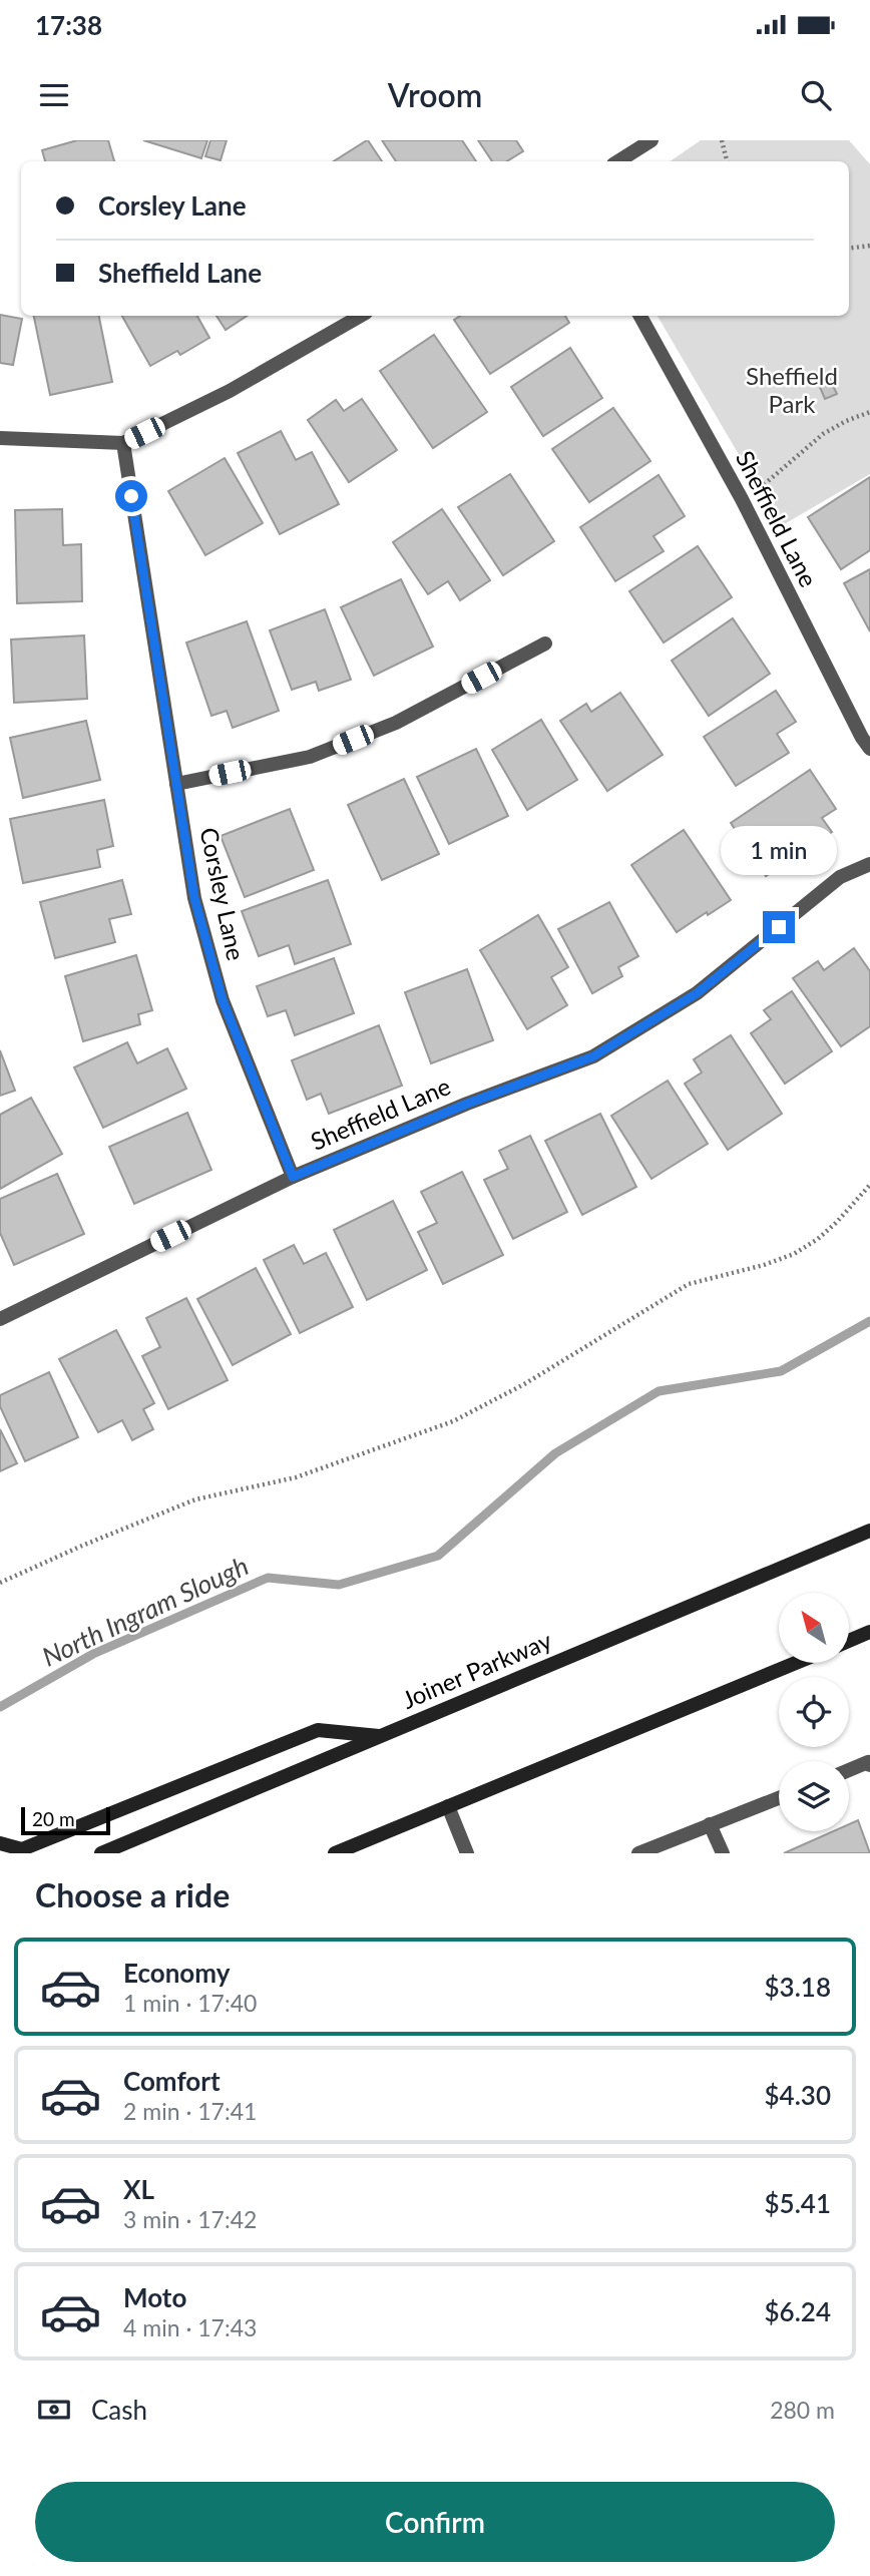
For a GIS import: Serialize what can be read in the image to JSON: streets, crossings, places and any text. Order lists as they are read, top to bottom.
{
  "streets": {
    "main road": ["Joiner Parkway"],
    "street": ["Sheffield Lane", "Corsley Lane"]
  },
  "crossings": [
    ["Sheffield Lane", "Corsley Lane"]
  ],
  "water": ["North Ingram Slough"],
  "parks": ["Sheffield Park"],
  "scale_bar": "20 m",
  "north": "top left",
  "page": {
    "status": "17:38",
    "header": "Vroom",
    "banner": ["Corsley Lane", "Sheffield Lane"],
    "bubble": "1 min",
    "scale": "20 m",
    "heading": "Choose a ride",
    "list": [
      {
        "name": "Economy",
        "note": "1 min · 17:40",
        "value": "$3.18"
      },
      {
        "name": "Comfort",
        "note": "2 min · 17:41",
        "value": "$4.30"
      },
      {
        "name": "XL",
        "note": "3 min · 17:42",
        "value": "$5.41"
      },
      {
        "name": "Moto",
        "note": "4 min · 17:43",
        "value": "$6.24"
      }
    ],
    "pay": ["Cash", "280 m"],
    "buttons": "Confirm"
  }
}
